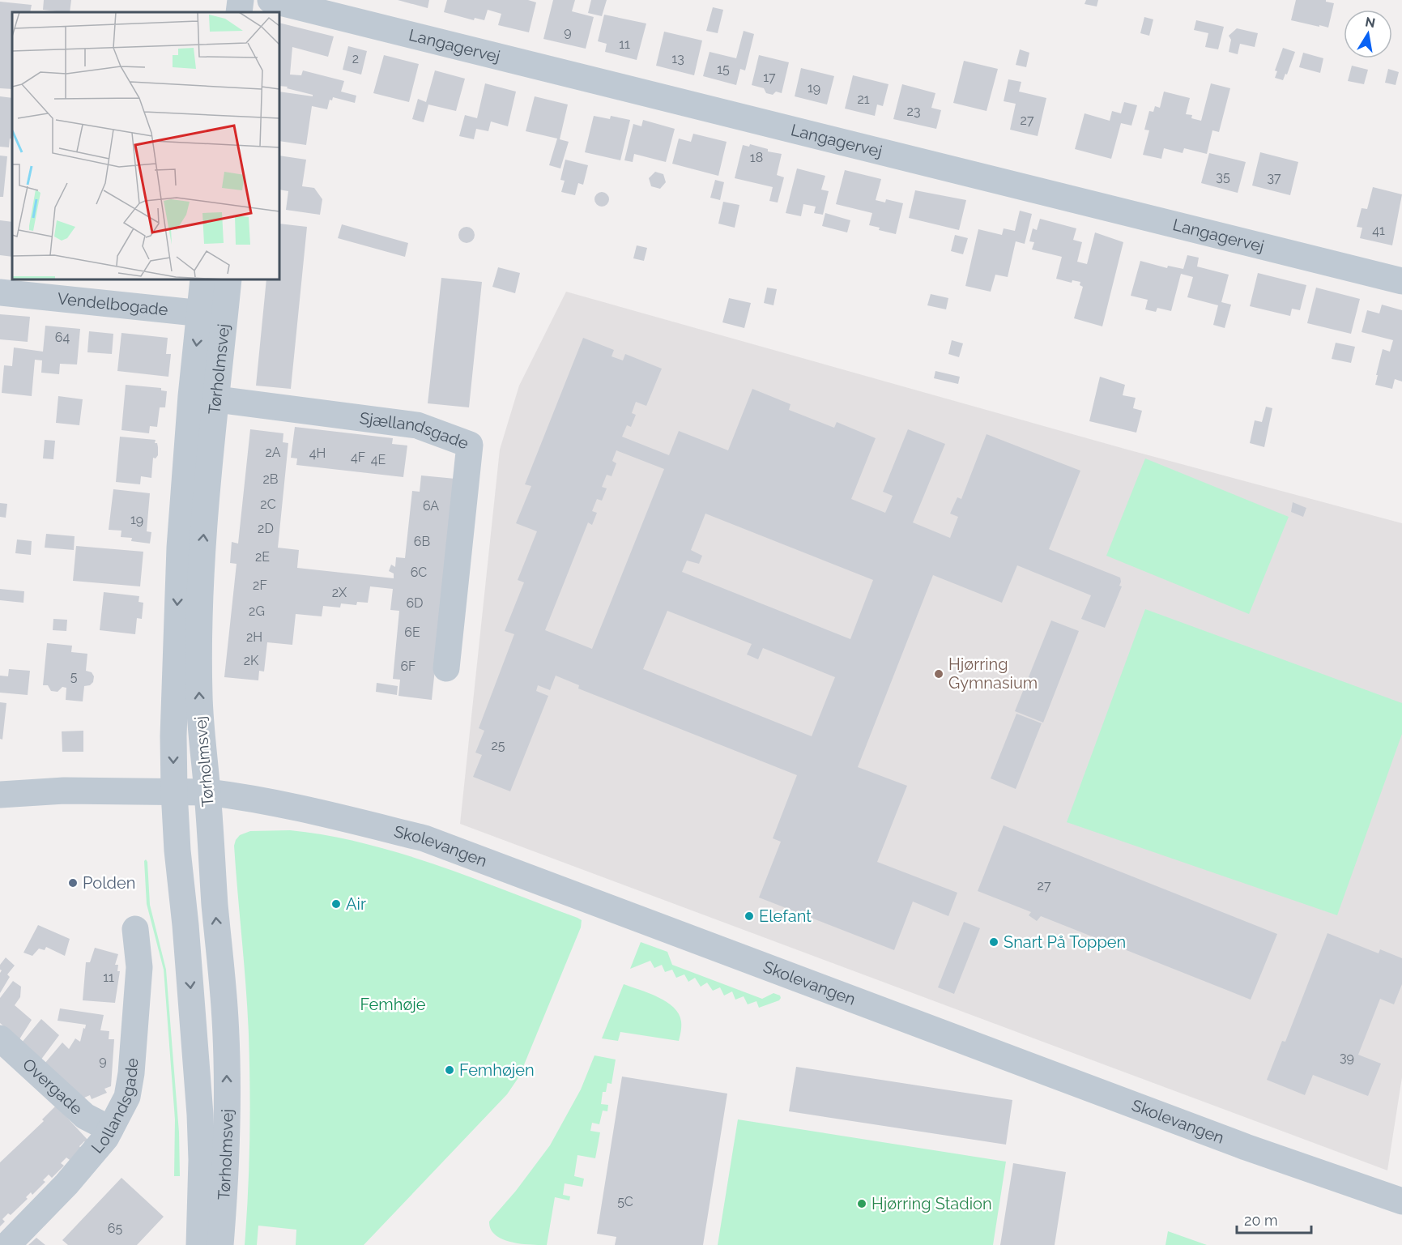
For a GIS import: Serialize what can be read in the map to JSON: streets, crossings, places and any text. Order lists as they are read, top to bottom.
{
  "streets": {
    "street": [
      "Langagervej",
      "Vendelbogade",
      "Tørholmsvej",
      "Sjællandsgade",
      "Skolevangen",
      "Overgade",
      "Lollandsgade"
    ]
  },
  "crossings": [
    ["Vendelbogade", "Tørholmsvej"],
    ["Tørholmsvej", "Sjællandsgade"],
    ["Tørholmsvej", "Skolevangen"],
    ["Overgade", "Lollandsgade"]
  ],
  "parks": ["Femhøje"],
  "places": [
    "Hjørring Gymnasium",
    "Polden",
    "Air",
    "Elefant",
    "Snart På Toppen",
    "Femhøjen",
    "Hjørring Stadion"
  ],
  "house_numbers": [
    "9",
    "11",
    "2",
    "13",
    "15",
    "17",
    "19",
    "21",
    "23",
    "27",
    "18",
    "35",
    "37",
    "41",
    "64",
    "2A",
    "4H",
    "4F",
    "4E",
    "2B",
    "2C",
    "6A",
    "19",
    "2D",
    "6B",
    "2E",
    "6C",
    "2F",
    "2X",
    "6D",
    "2G",
    "6E",
    "2H",
    "2K",
    "6F",
    "5",
    "25",
    "27",
    "11",
    "39",
    "9",
    "5C",
    "65"
  ],
  "scale_bar": "20 m",
  "north": "top"
}
